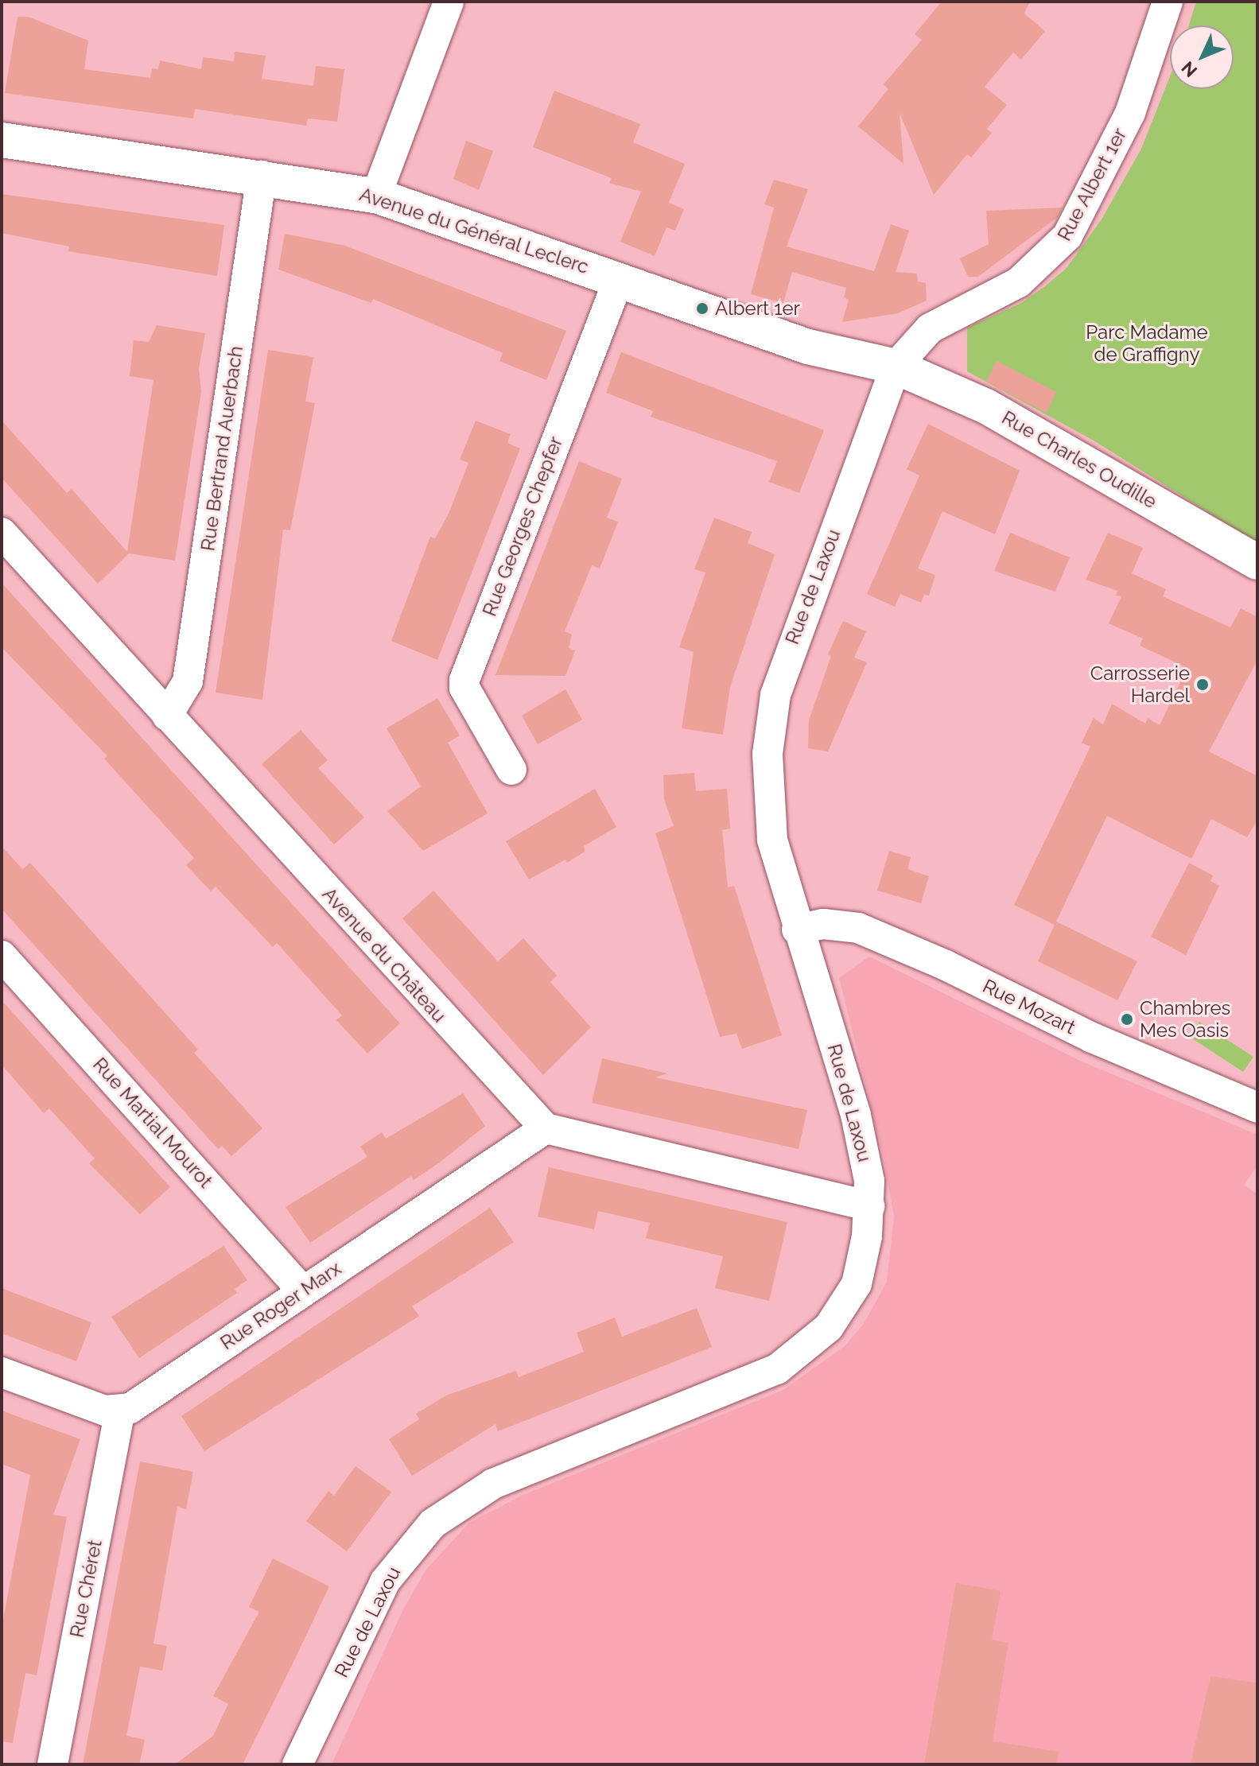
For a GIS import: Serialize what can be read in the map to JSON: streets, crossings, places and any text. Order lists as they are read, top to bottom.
{
  "streets": {
    "street": [
      "Rue Albert 1er",
      "Avenue du Général Leclerc",
      "Rue Bertrand Auerbach",
      "Rue Charles Oudille",
      "Rue Georges Chepfer",
      "Rue de Laxou",
      "Avenue du Château",
      "Rue Mozart",
      "Rue Martial Mourot",
      "Rue Roger Marx",
      "Rue Chéret"
    ]
  },
  "crossings": [
    ["Rue Albert 1er", "Avenue du Général Leclerc"],
    ["Rue Albert 1er", "Rue Charles Oudille"],
    ["Rue Albert 1er", "Rue de Laxou"],
    ["Avenue du Général Leclerc", "Rue Bertrand Auerbach"],
    ["Avenue du Général Leclerc", "Rue Charles Oudille"],
    ["Avenue du Général Leclerc", "Rue Georges Chepfer"],
    ["Avenue du Général Leclerc", "Rue de Laxou"],
    ["Rue Bertrand Auerbach", "Avenue du Château"],
    ["Rue Charles Oudille", "Rue de Laxou"],
    ["Rue de Laxou", "Rue Mozart"],
    ["Avenue du Château", "Rue Roger Marx"],
    ["Rue Martial Mourot", "Rue Roger Marx"],
    ["Rue Roger Marx", "Rue Chéret"]
  ],
  "parks": ["Parc Madame de Graffigny"],
  "places": ["Albert 1er", "Carrosserie Hardel", "Chambres Mes Oasis"],
  "north": "bottom left"
}
